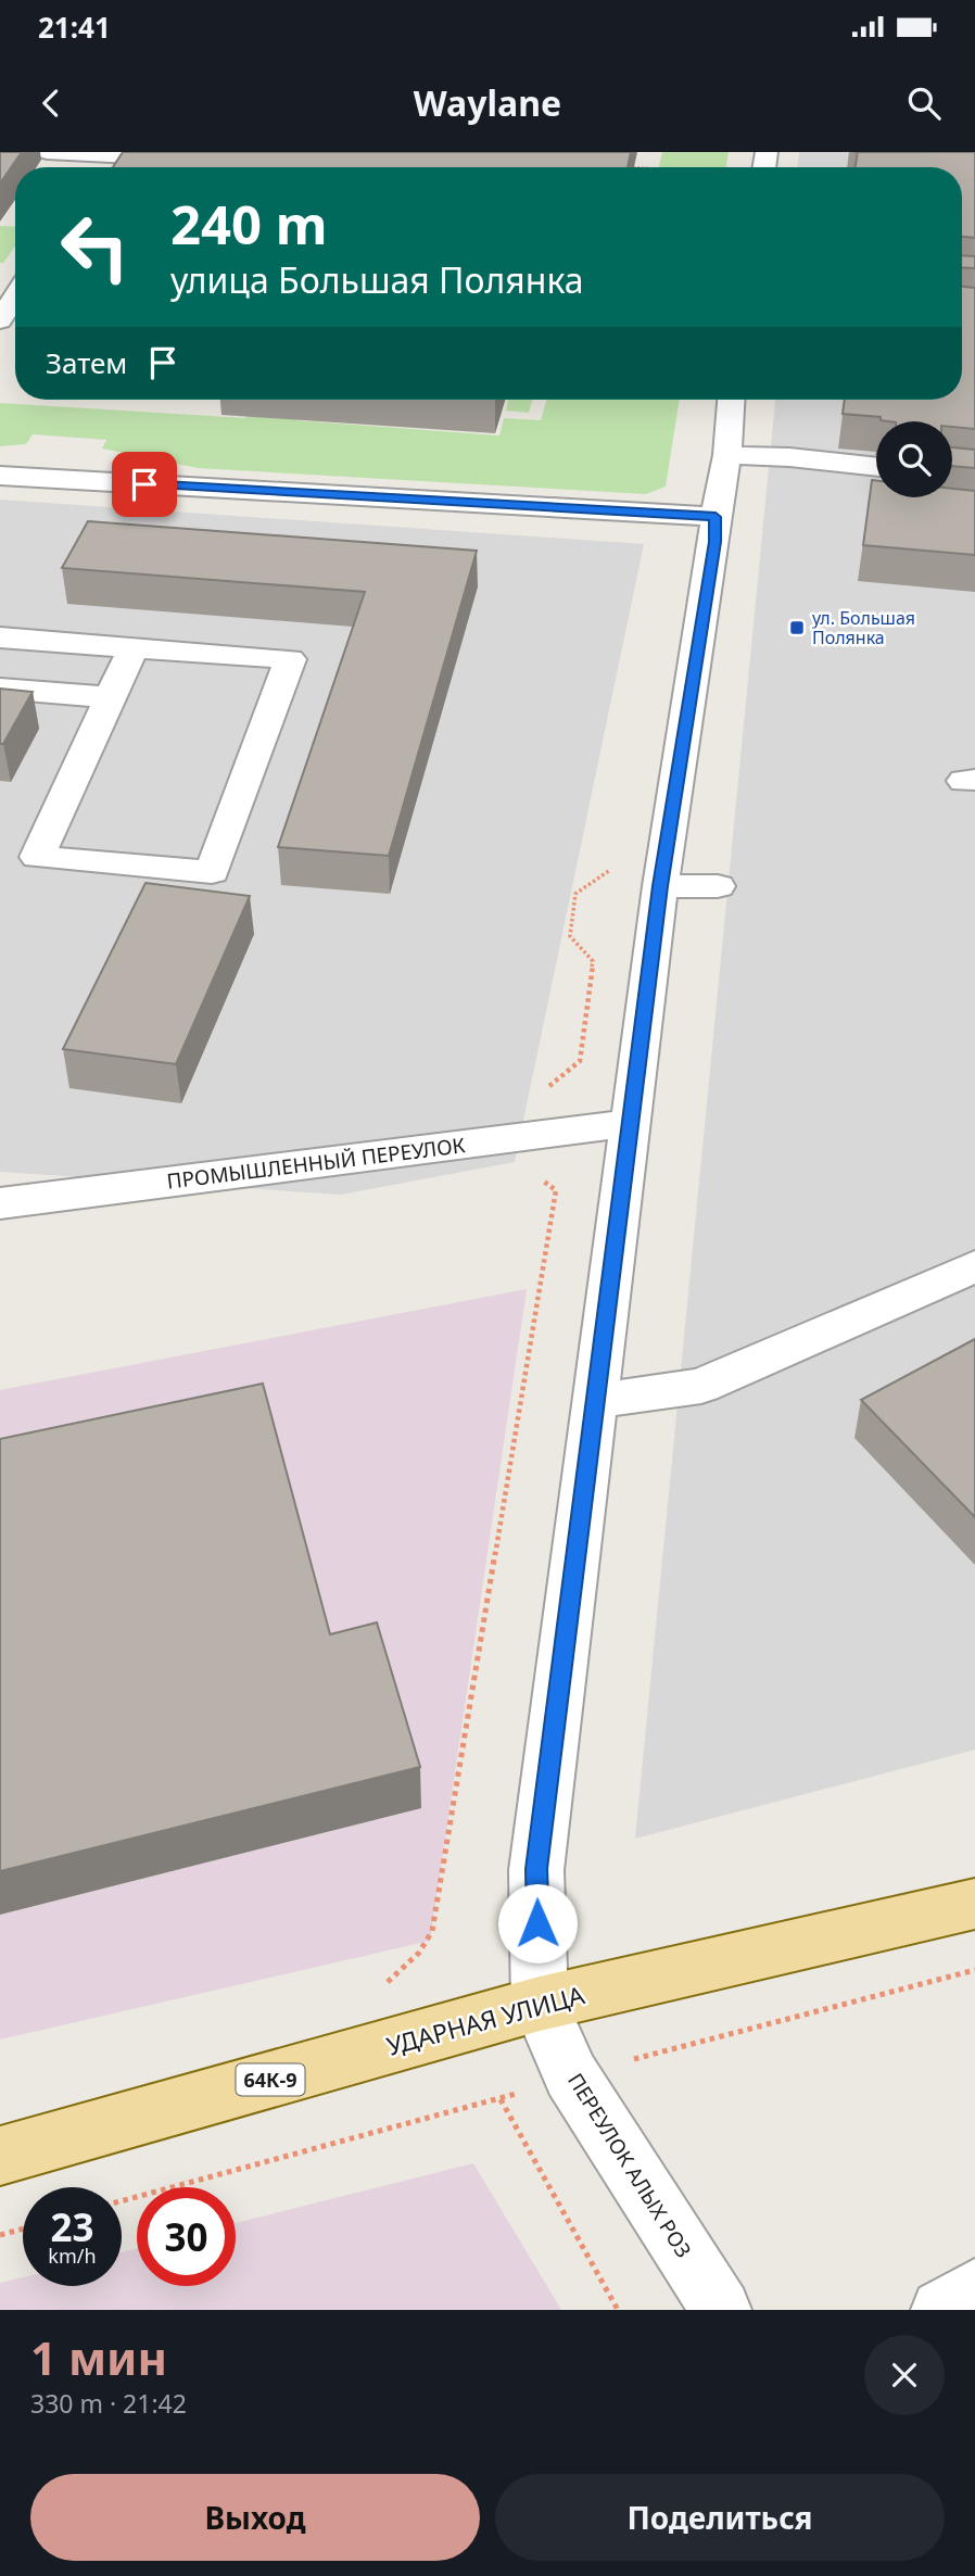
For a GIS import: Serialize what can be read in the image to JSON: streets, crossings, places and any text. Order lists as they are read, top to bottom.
{
  "streets": {
    "main road": ["УДАРНАЯ УЛИЦА", "64К-9"],
    "street": ["ПРОМЫШЛЕННЫЙ ПЕРЕУЛОК", "ПЕРЕУЛОК АЛЫХ РОЗ"]
  },
  "crossings": [
    ["ПРОМЫШЛЕННЫЙ ПЕРЕУЛОК", "ПЕРЕУЛОК АЛЫХ РОЗ"],
    ["УДАРНАЯ УЛИЦА", "ПЕРЕУЛОК АЛЫХ РОЗ"]
  ],
  "places": {
    "transit": ["ул. Большая Полянка"]
  },
  "page": {
    "status": "21:41",
    "header": "Waylane",
    "turn": ["240 m", "улица Большая Полянка"],
    "then": "Затем",
    "speed": "23 km/h",
    "limit": "30",
    "heading": ["1 мин", "330 m · 21:42"],
    "buttons": ["Выход", "Поделиться"]
  }
}
